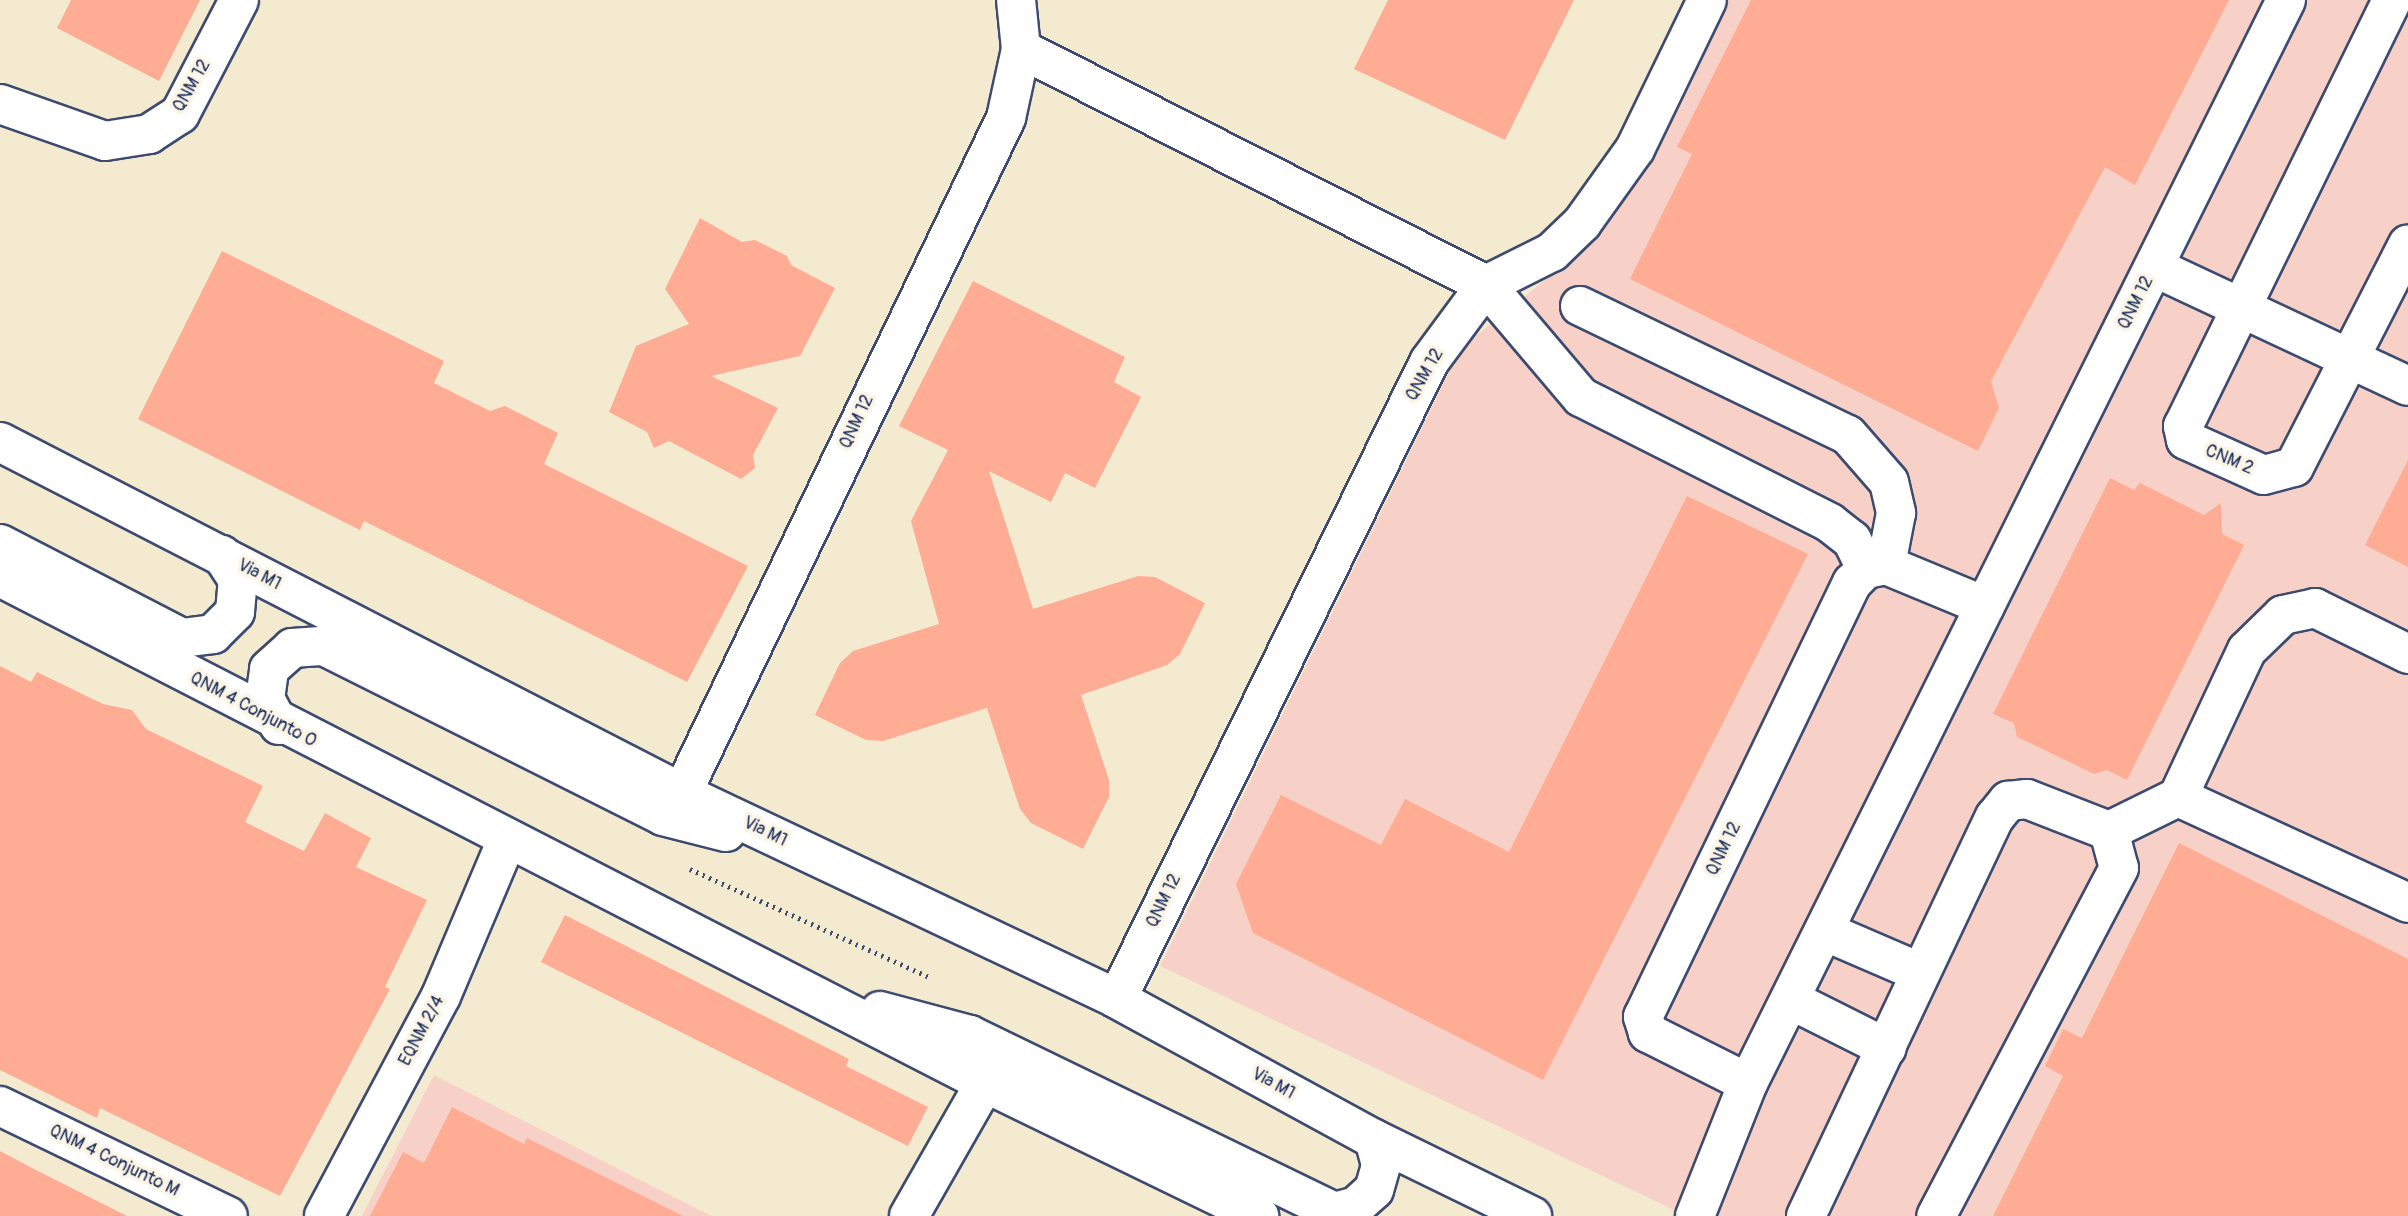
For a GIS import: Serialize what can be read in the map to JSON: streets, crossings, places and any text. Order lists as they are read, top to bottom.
{
  "streets": {
    "street": [
      "QNM 12",
      "CNM 2",
      "Via M1",
      "QNM 4 Conjunto O",
      "EQNM 2/4",
      "QNM 4 Conjunto M"
    ]
  },
  "crossings": [
    ["QNM 12", "Via M1"],
    ["QNM 4 Conjunto O", "EQNM 2/4"]
  ]
}
